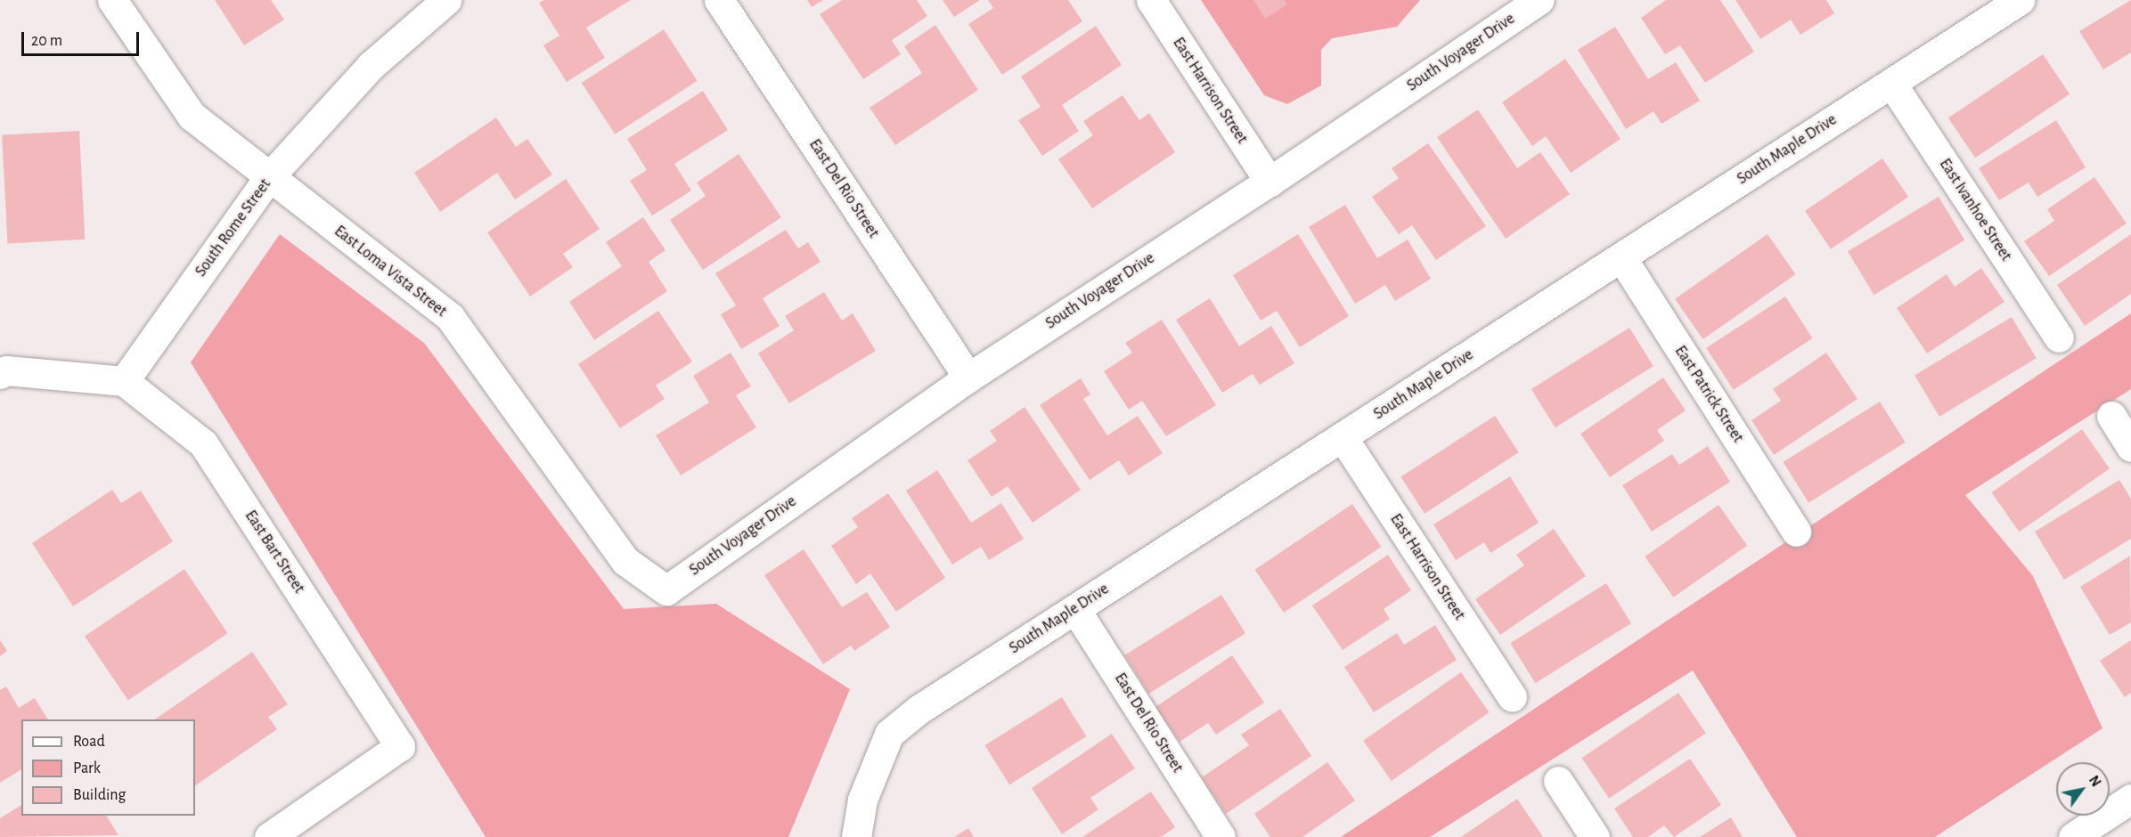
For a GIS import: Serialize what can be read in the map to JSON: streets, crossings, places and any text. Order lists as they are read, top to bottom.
{
  "streets": {
    "street": [
      "South Voyager Drive",
      "East Harrison Street",
      "South Maple Drive",
      "East Del Rio Street",
      "East Ivanhoe Street",
      "South Rome Street",
      "East Loma Vista Street",
      "East Patrick Street",
      "East Bart Street"
    ]
  },
  "crossings": [
    ["South Voyager Drive", "East Harrison Street"],
    ["South Voyager Drive", "East Del Rio Street"],
    ["South Voyager Drive", "East Loma Vista Street"],
    ["East Harrison Street", "South Maple Drive"],
    ["South Maple Drive", "East Del Rio Street"],
    ["South Maple Drive", "East Ivanhoe Street"],
    ["South Maple Drive", "East Patrick Street"],
    ["South Rome Street", "East Loma Vista Street"],
    ["South Rome Street", "East Bart Street"]
  ],
  "legend": ["Road", "Park", "Building"],
  "scale_bar": "20 m",
  "north": "top right"
}
